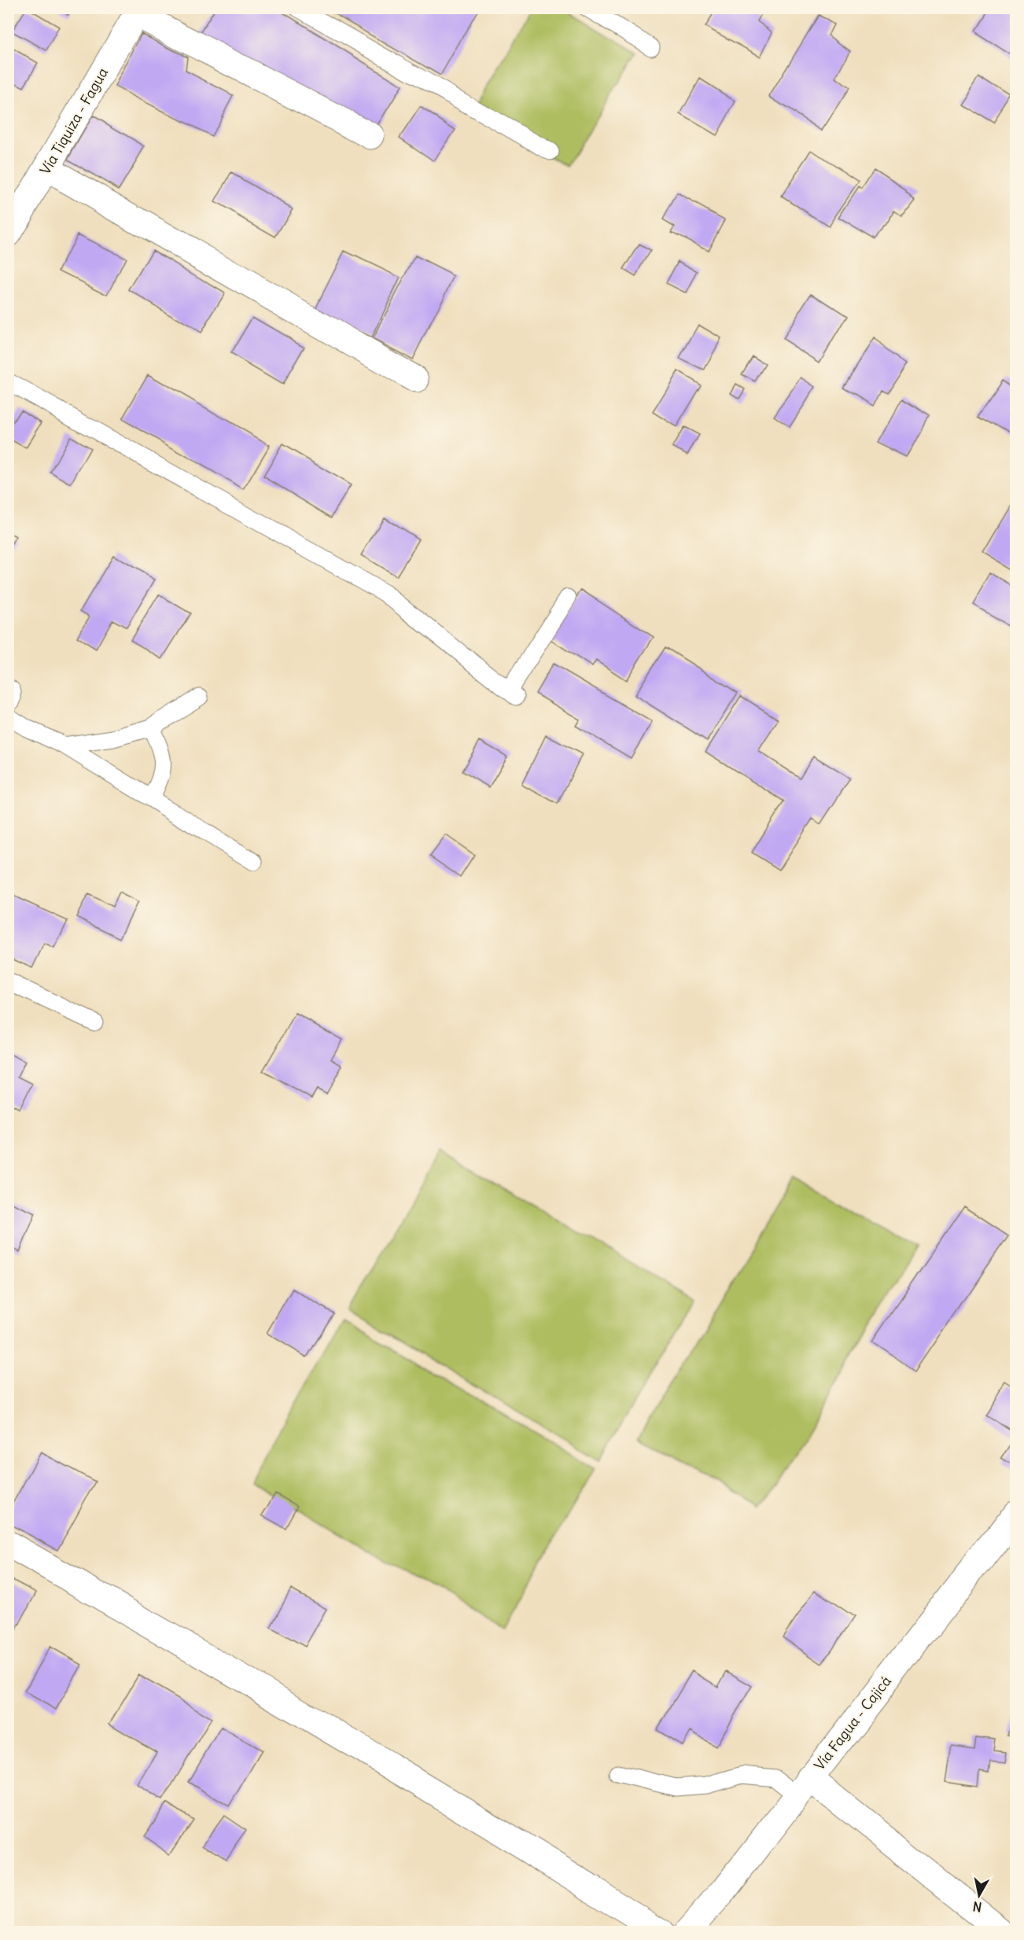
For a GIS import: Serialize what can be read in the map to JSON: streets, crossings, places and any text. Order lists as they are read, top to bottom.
{
  "streets": {
    "street": ["Vía Tiquiza - Fagua", "Vía Fagua - Cajicá"]
  },
  "north": "bottom"
}
